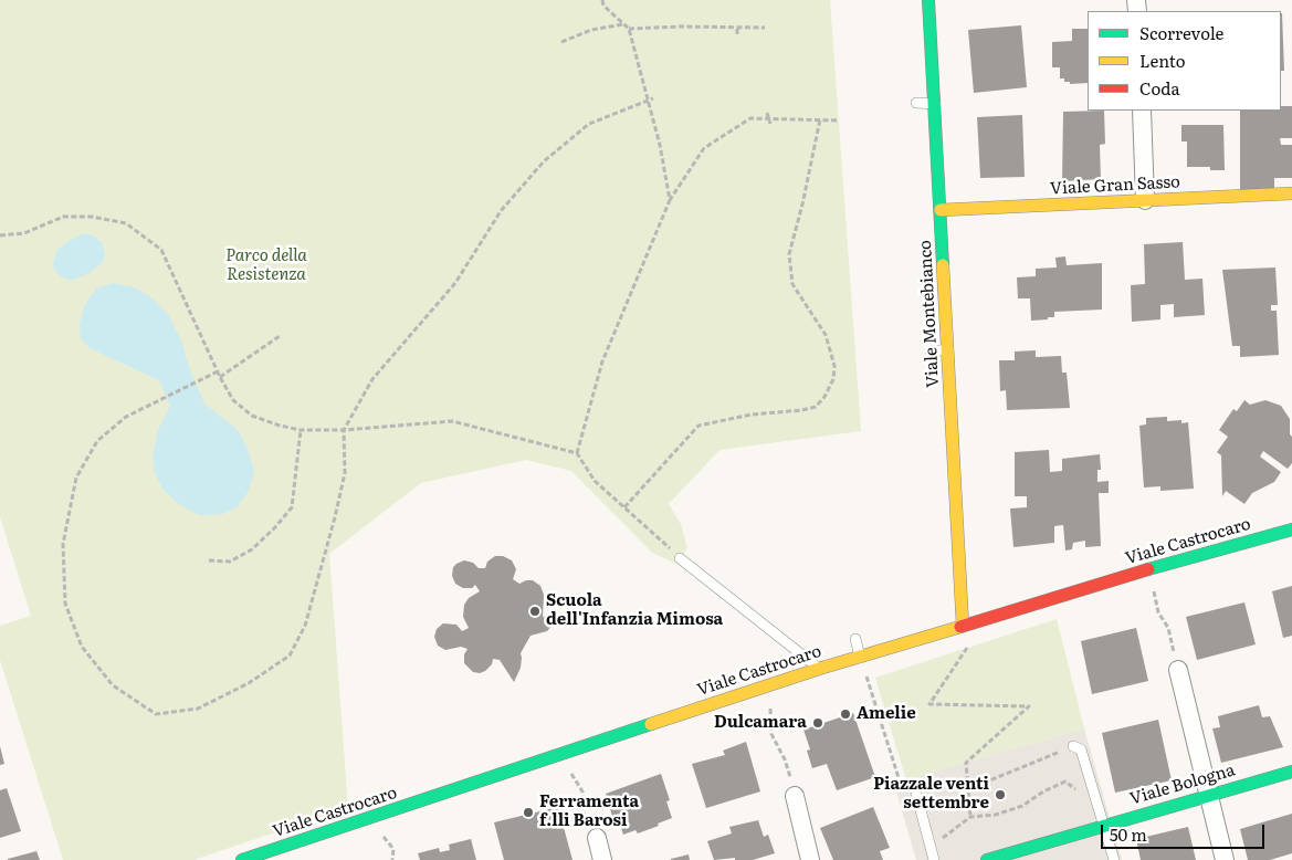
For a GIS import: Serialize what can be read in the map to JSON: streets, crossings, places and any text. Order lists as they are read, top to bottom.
{
  "streets": {
    "street": [
      "Viale Gran Sasso",
      "Viale Montebianco",
      "Viale Castrocaro",
      "Viale Bologna"
    ]
  },
  "crossings": [
    ["Viale Gran Sasso", "Viale Montebianco"],
    ["Viale Montebianco", "Viale Castrocaro"]
  ],
  "parks": ["Parco della Resistenza"],
  "places": [
    "Scuola dell'Infanzia Mimosa",
    "Amelie",
    "Dulcamara",
    "Piazzale venti settembre",
    "Ferramenta f.lli Barosi"
  ],
  "legend": ["Scorrevole", "Lento", "Coda"],
  "scale_bar": "50 m"
}
